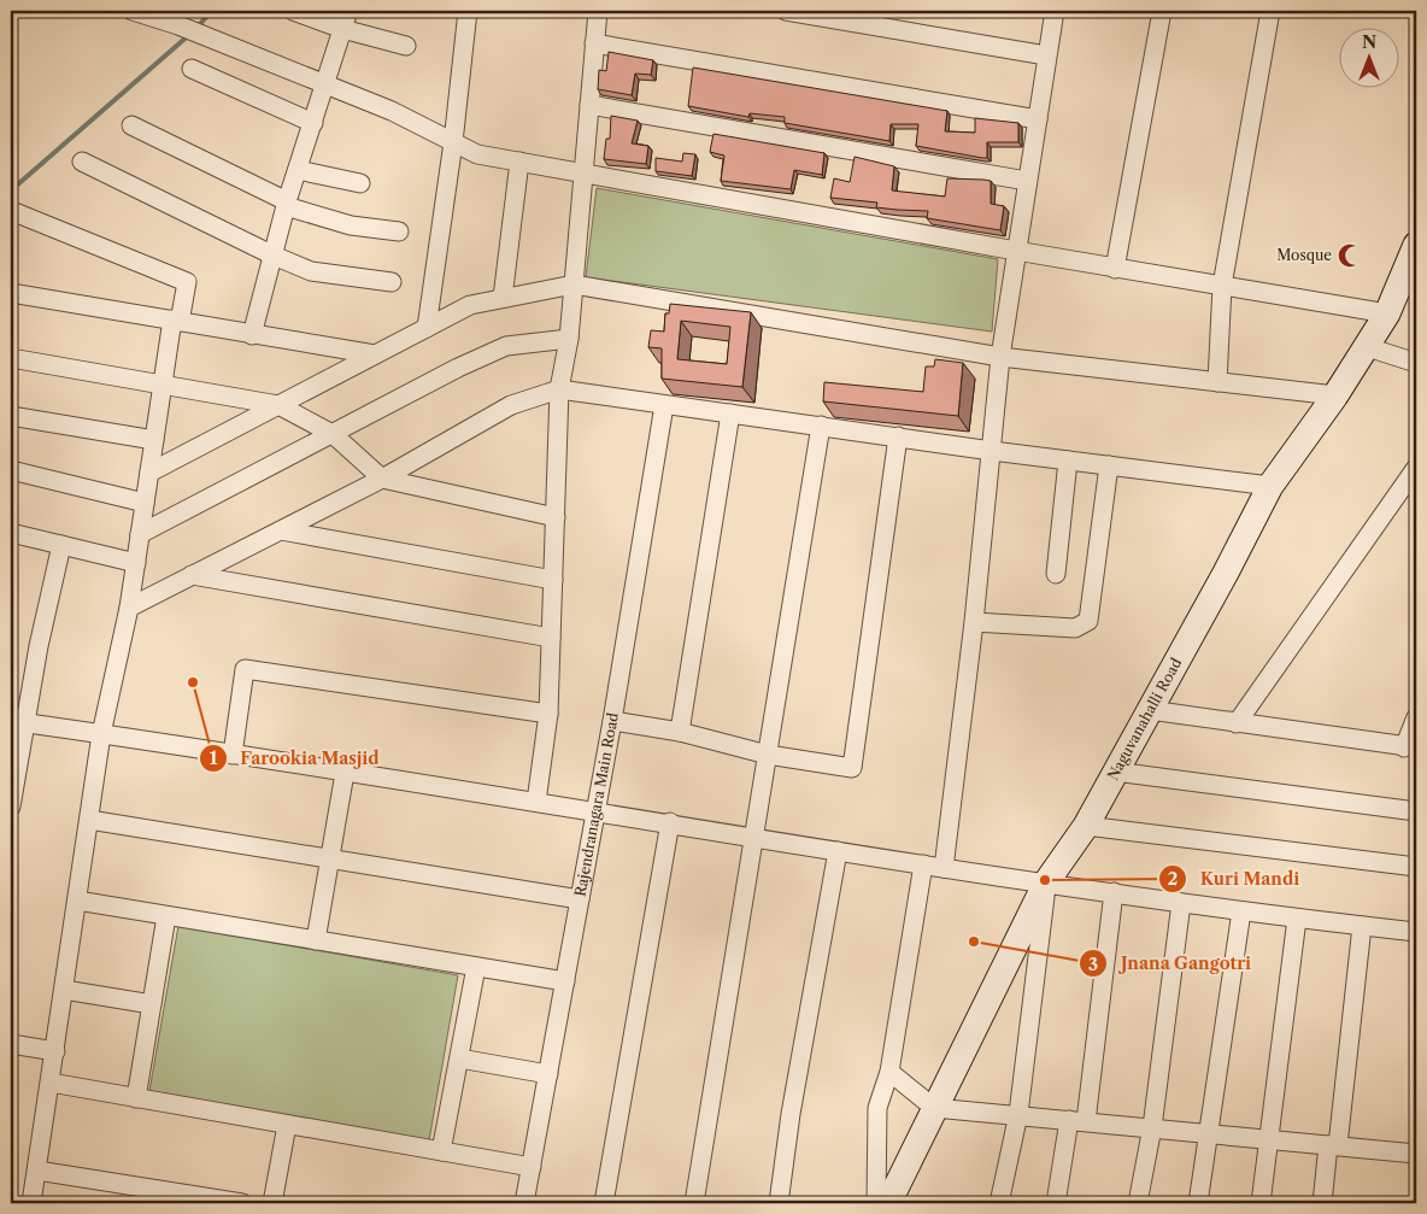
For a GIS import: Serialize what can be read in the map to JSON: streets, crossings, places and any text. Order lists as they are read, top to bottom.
{
  "streets": {
    "street": ["Naguvanahalli Road", "Rajendranagara Main Road"]
  },
  "places": {
    "mosque": ["Mosque"],
    "other": ["Farookia Masjid", "Kuri Mandi", "Jnana Gangotri"]
  },
  "north": "top"
}
